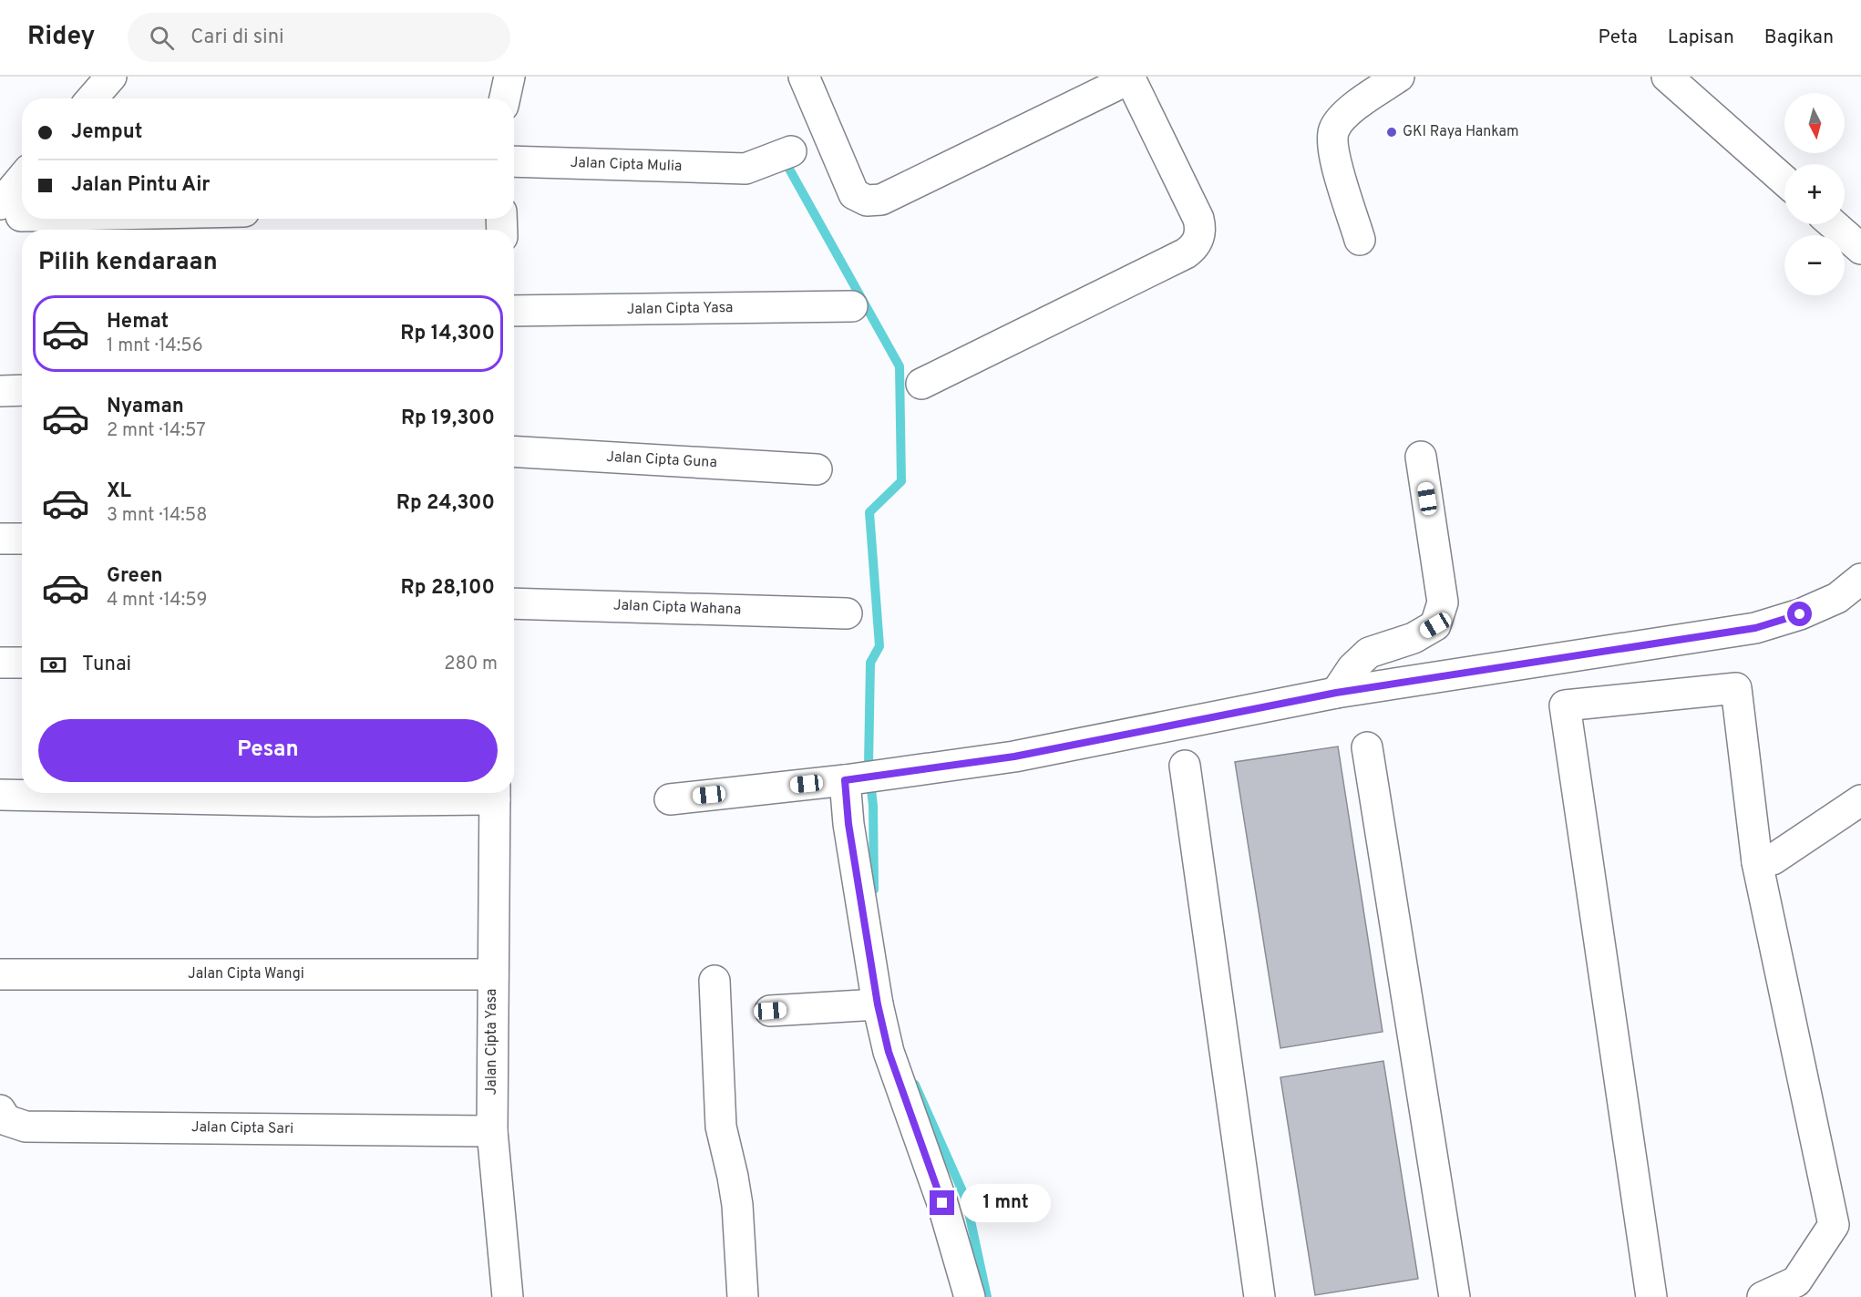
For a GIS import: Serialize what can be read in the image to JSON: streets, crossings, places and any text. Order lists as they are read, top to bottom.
{
  "streets": {
    "street": [
      "Jalan Cipta Mulia",
      "Jalan Cipta Yasa",
      "Jalan Cipta Guna",
      "Jalan Cipta Wahana",
      "Jalan Cipta Wangi",
      "Jalan Cipta Sari"
    ]
  },
  "crossings": [
    ["Jalan Cipta Yasa", "Jalan Cipta Wangi"],
    ["Jalan Cipta Yasa", "Jalan Cipta Sari"]
  ],
  "places": ["GKI Raya Hankam"],
  "north": "bottom",
  "page": {
    "header": "Ridey",
    "search": "Cari di sini",
    "nav": ["Peta", "Lapisan", "Bagikan"],
    "map_buttons": ["+", "−"],
    "banner": ["Jemput", "Jalan Pintu Air"],
    "heading": "Pilih kendaraan",
    "list": [
      {
        "name": "Hemat",
        "note": "1 mnt · 14:56",
        "value": "Rp 14,300"
      },
      {
        "name": "Nyaman",
        "note": "2 mnt · 14:57",
        "value": "Rp 19,300"
      },
      {
        "name": "XL",
        "note": "3 mnt · 14:58",
        "value": "Rp 24,300"
      },
      {
        "name": "Green",
        "note": "4 mnt · 14:59",
        "value": "Rp 28,100"
      }
    ],
    "pay": ["Tunai", "280 m"],
    "buttons": "Pesan",
    "bubble": "1 mnt"
  }
}
